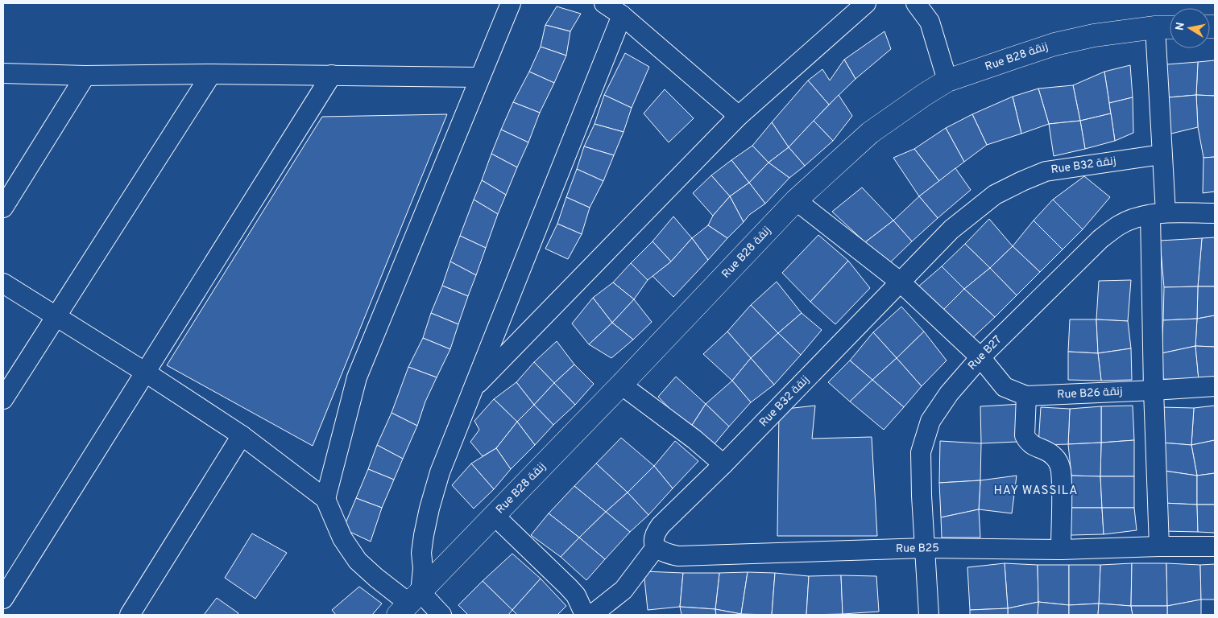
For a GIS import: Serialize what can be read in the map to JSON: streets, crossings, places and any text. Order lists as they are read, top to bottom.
{
  "streets": {
    "street": [
      "Rue B28 زنقة",
      "Rue B32 زنقة",
      "Rue B27",
      "Rue B26 زنقة",
      "Rue B25"
    ]
  },
  "crossings": [
    ["Rue B32 زنقة", "Rue B25"],
    ["Rue B27", "Rue B26 زنقة"],
    ["Rue B27", "Rue B25"]
  ],
  "districts": ["HAY WASSILA"],
  "north": "left"
}
